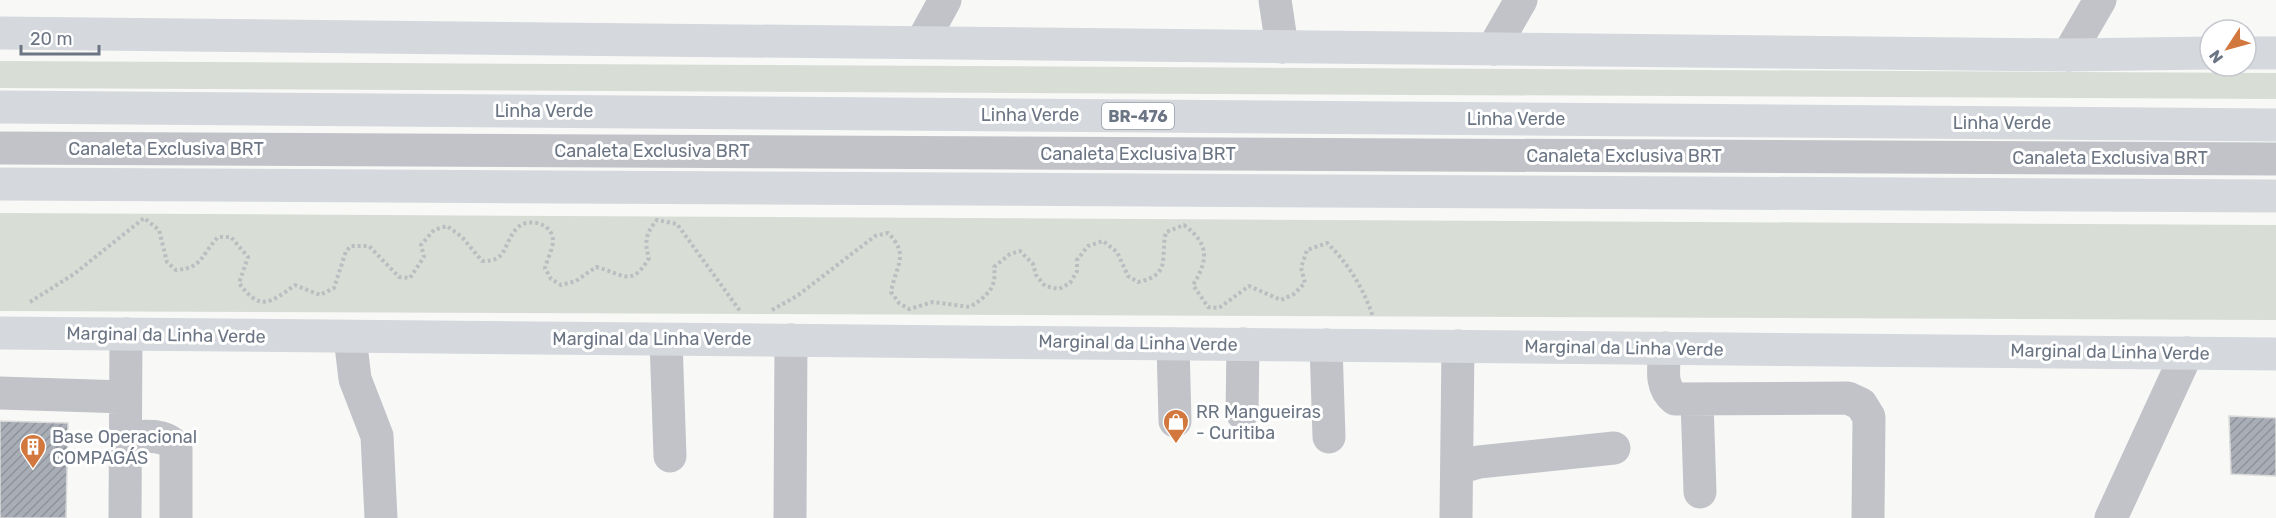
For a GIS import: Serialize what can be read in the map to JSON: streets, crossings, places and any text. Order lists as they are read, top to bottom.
{
  "streets": {
    "main road": ["Linha Verde", "BR-476", "Marginal da Linha Verde"],
    "street": ["Canaleta Exclusiva BRT"]
  },
  "places": {
    "shop": ["RR Mangueiras - Curitiba"],
    "building": ["Base Operacional COMPAGÁS"]
  },
  "scale_bar": "20 m",
  "north": "bottom left"
}
